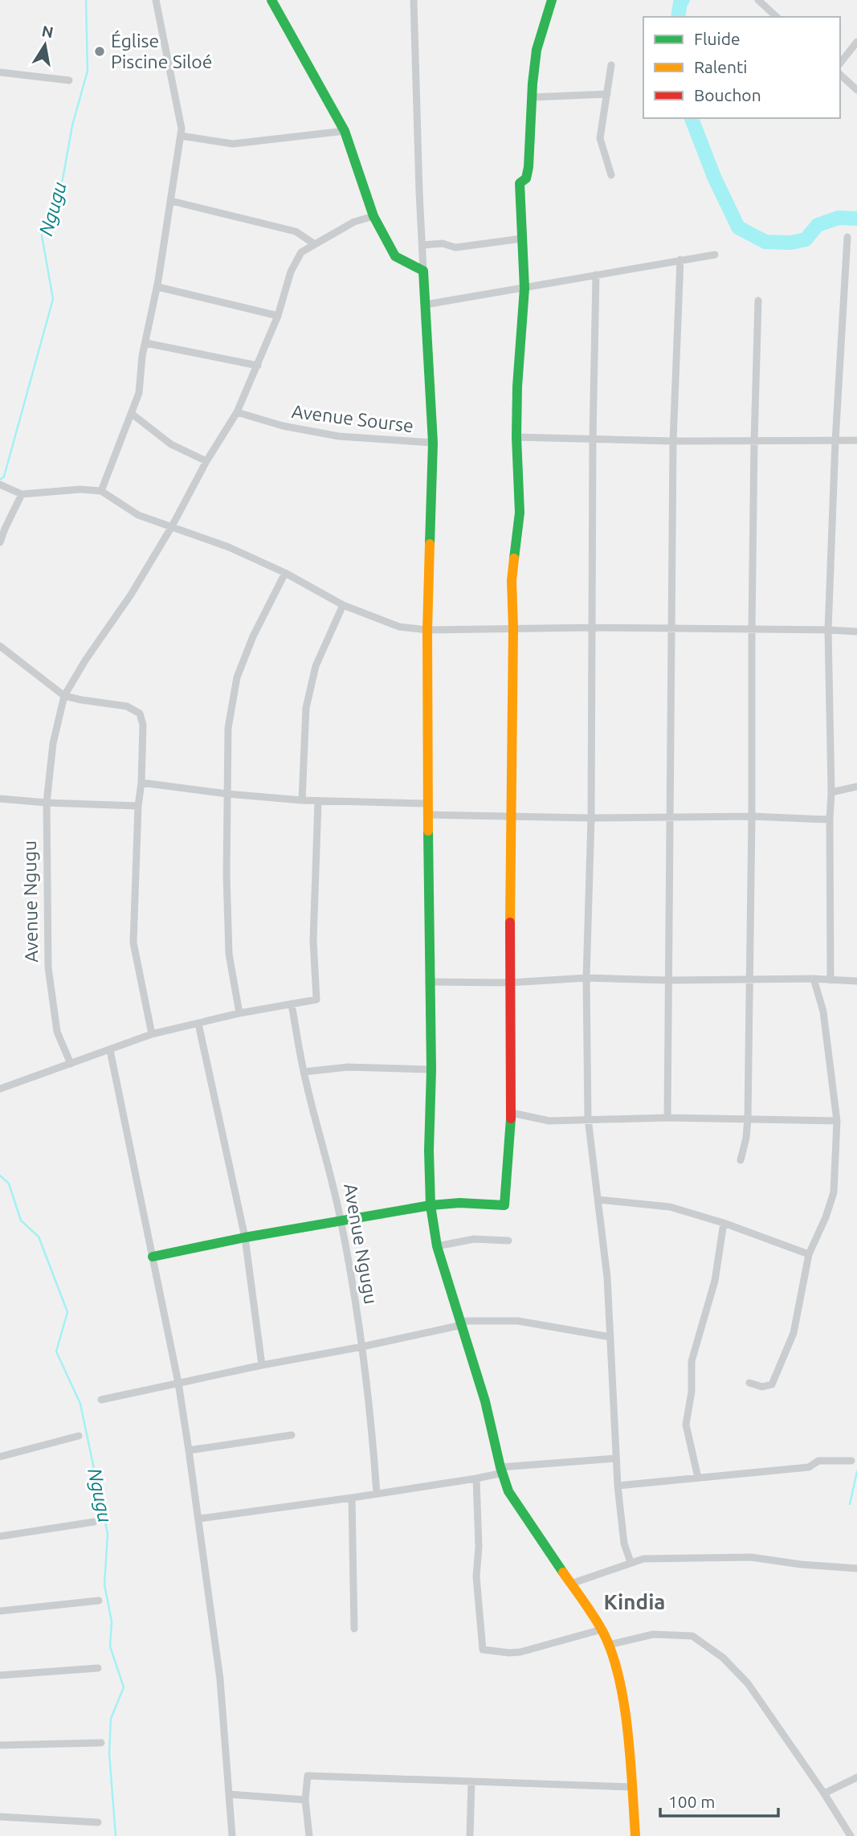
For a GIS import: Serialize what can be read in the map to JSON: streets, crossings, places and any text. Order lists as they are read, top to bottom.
{
  "streets": {
    "street": ["Avenue Sourse", "Avenue Ngugu"]
  },
  "districts": ["Kindia"],
  "water": ["Ngugu"],
  "places": ["Église Piscine Siloé"],
  "legend": ["Fluide", "Ralenti", "Bouchon"],
  "scale_bar": "100 m",
  "north": "top"
}
